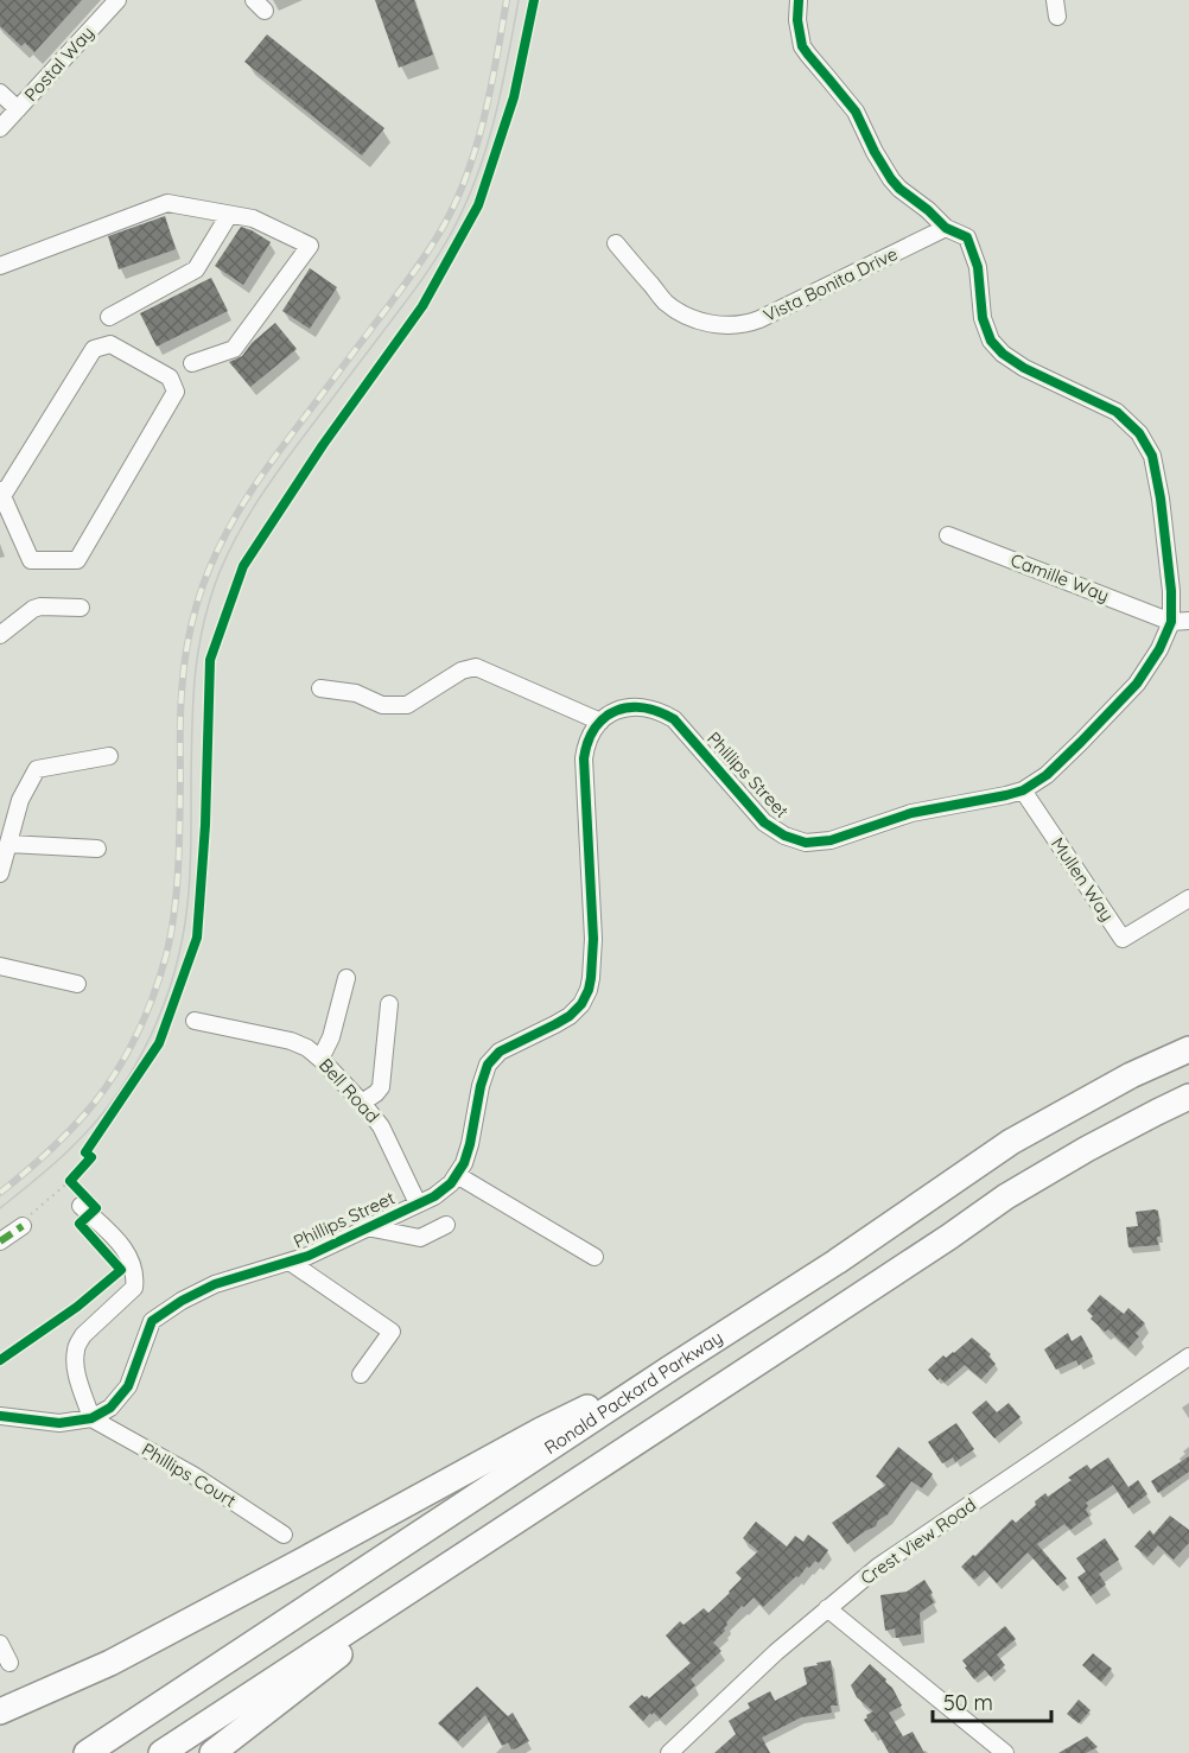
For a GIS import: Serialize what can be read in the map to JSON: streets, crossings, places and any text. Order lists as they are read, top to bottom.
{
  "streets": {
    "highway": ["Ronald Packard Parkway"],
    "street": [
      "Postal Way",
      "Vista Bonita Drive",
      "Camille Way",
      "Phillips Street",
      "Mullen Way",
      "Bell Road",
      "Phillips Court",
      "Crest View Road"
    ]
  },
  "crossings": [
    ["Vista Bonita Drive", "Phillips Street"],
    ["Camille Way", "Phillips Street"],
    ["Phillips Street", "Mullen Way"],
    ["Phillips Street", "Bell Road"],
    ["Phillips Street", "Phillips Court"]
  ],
  "scale_bar": "50 m"
}
